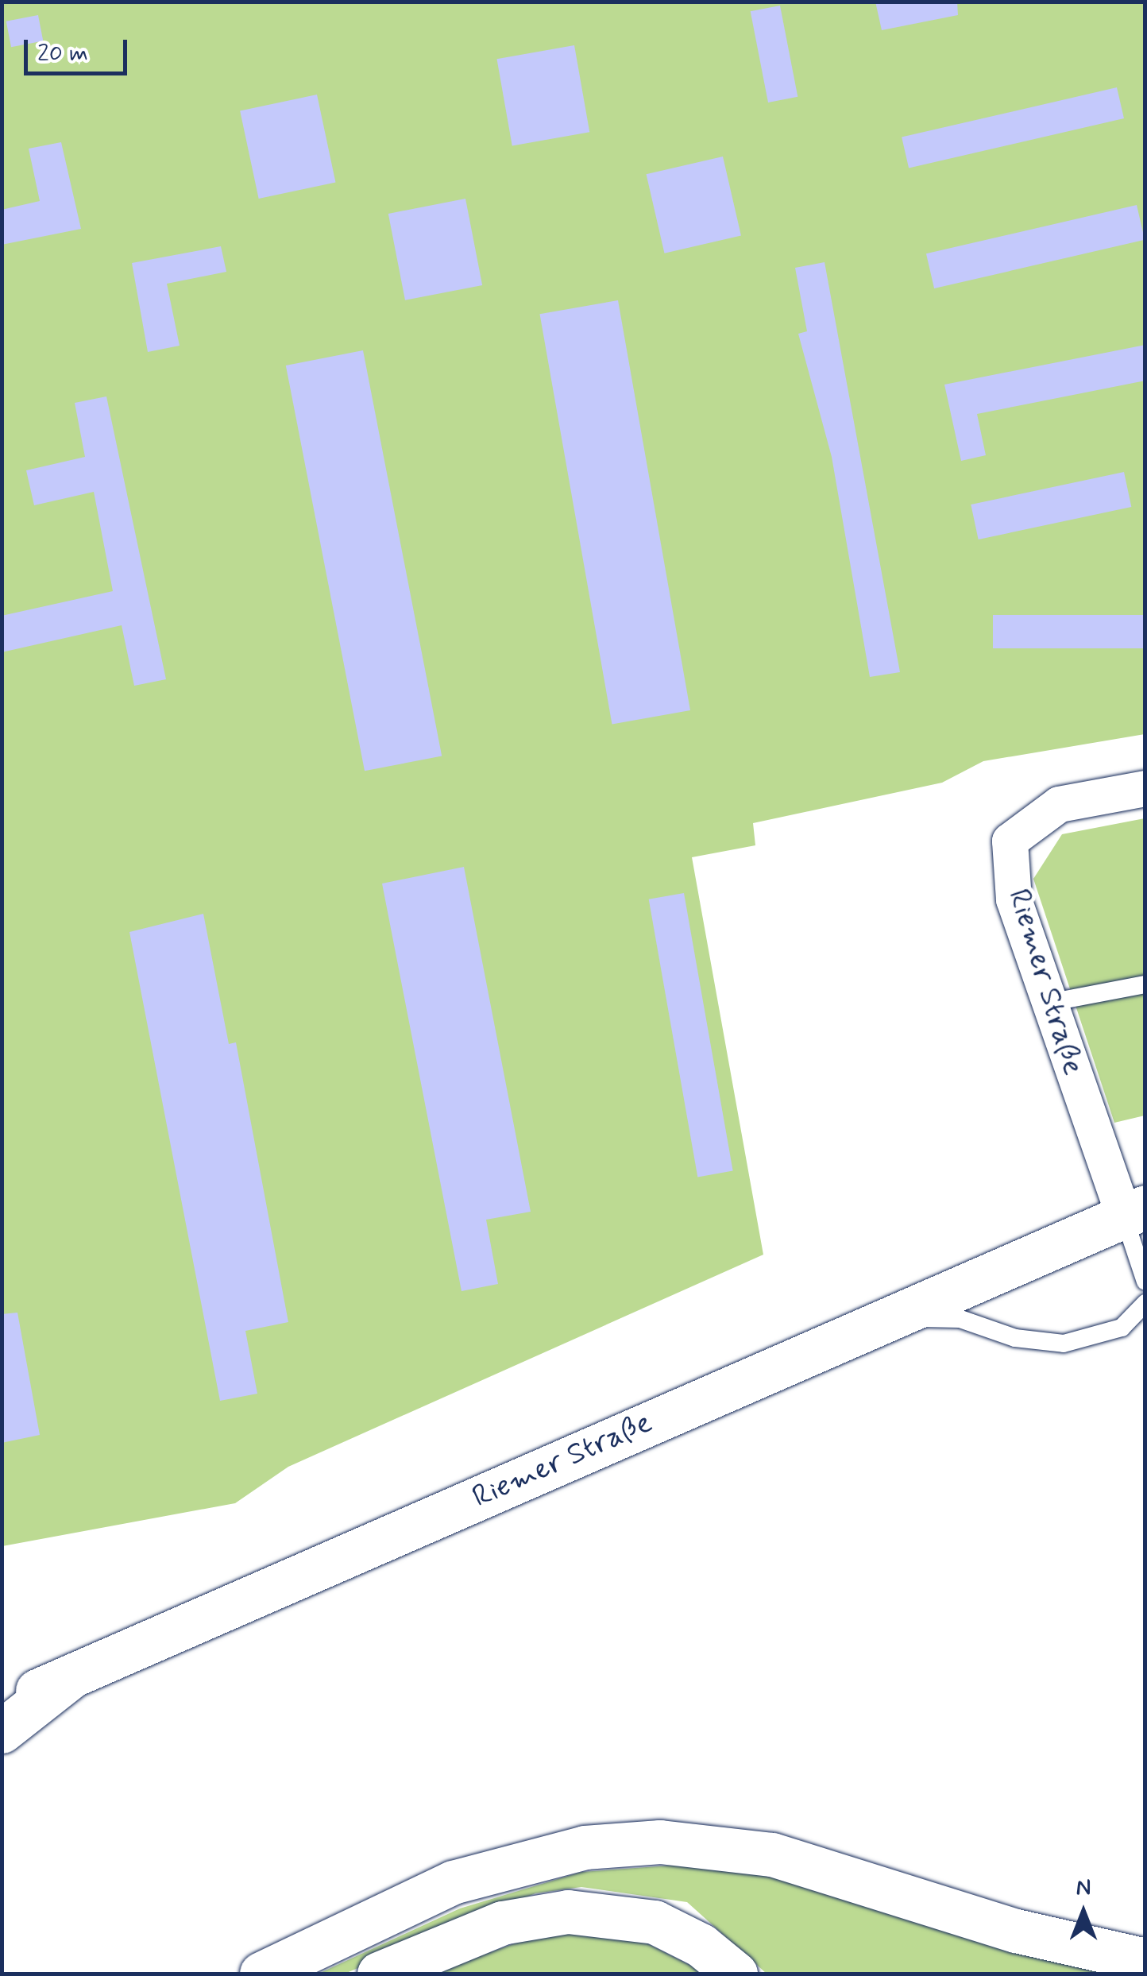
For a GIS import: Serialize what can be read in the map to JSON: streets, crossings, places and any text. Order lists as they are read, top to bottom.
{
  "streets": {
    "main road": ["Riemer Straße"]
  },
  "scale_bar": "20 m",
  "north": "top"
}
